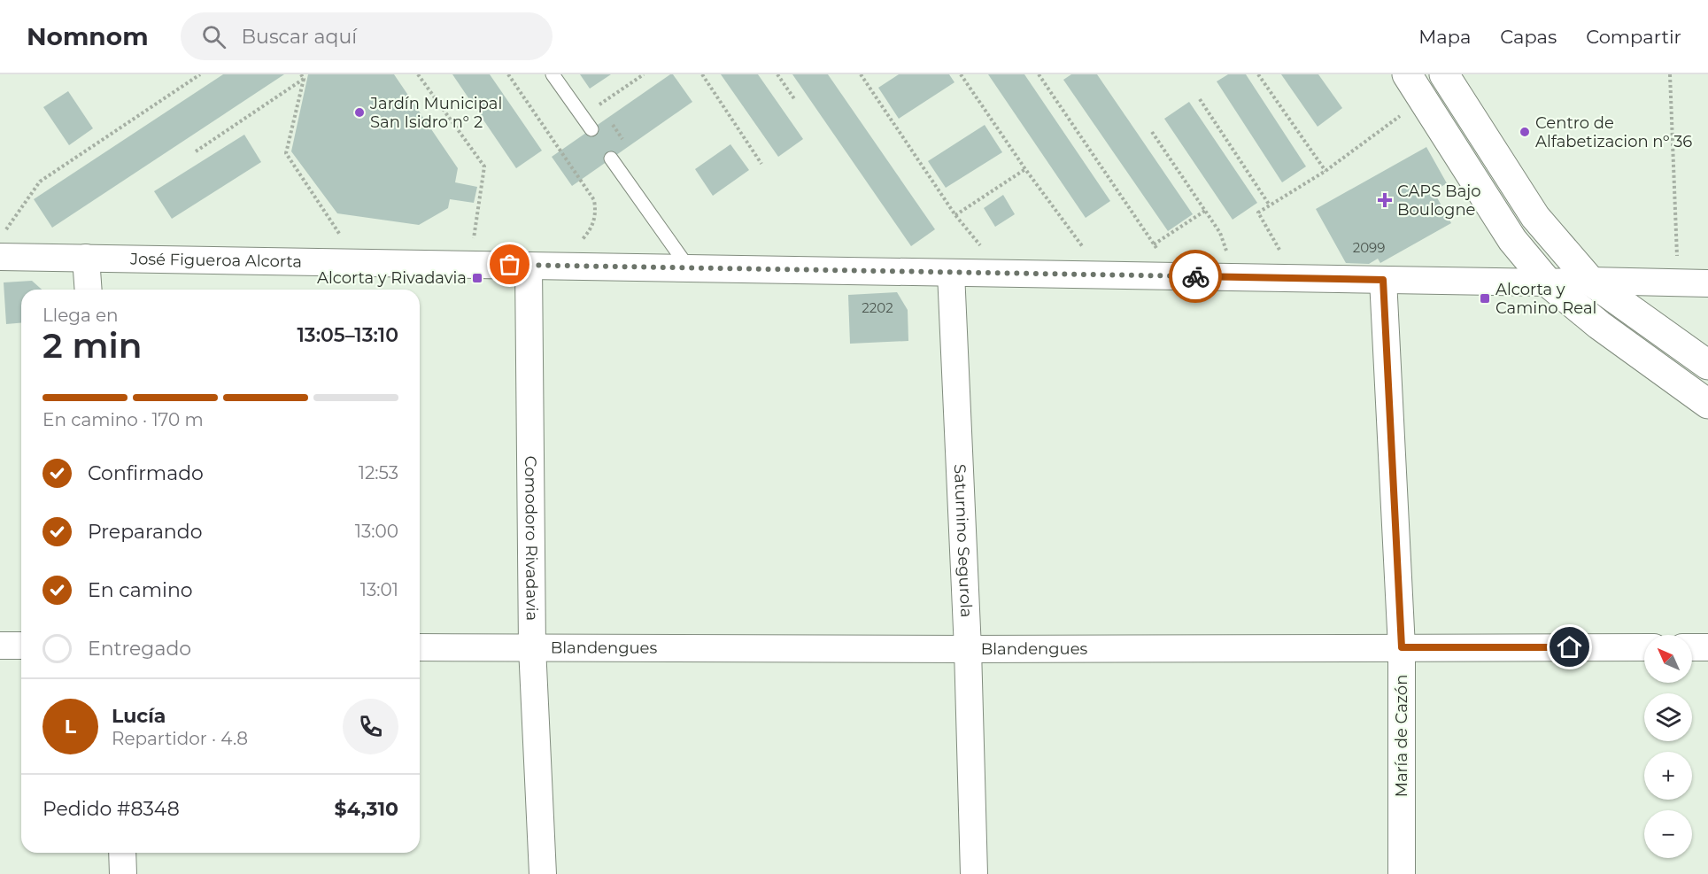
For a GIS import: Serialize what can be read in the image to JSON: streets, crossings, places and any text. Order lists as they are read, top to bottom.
{
  "streets": {
    "street": [
      "José Figueroa Alcorta",
      "Comodoro Rivadavia",
      "Saturnino Segurola",
      "Blandengues",
      "María de Cazón"
    ]
  },
  "crossings": [
    ["José Figueroa Alcorta", "Comodoro Rivadavia"],
    ["José Figueroa Alcorta", "Saturnino Segurola"],
    ["José Figueroa Alcorta", "María de Cazón"],
    ["Comodoro Rivadavia", "Blandengues"],
    ["Saturnino Segurola", "Blandengues"],
    ["Blandengues", "María de Cazón"]
  ],
  "places": {
    "other": ["Jardín Municipal San Isidro n° 2", "Centro de Alfabetizacion nº 36"],
    "health": ["CAPS Bajo Boulogne"],
    "transit": ["Alcorta y Rivadavia", "Alcorta y Camino Real"]
  },
  "house_numbers": ["2099", "2202"],
  "north": "top left",
  "page": {
    "header": "Nomnom",
    "search": "Buscar aquí",
    "nav": ["Mapa", "Capas", "Compartir"],
    "heading": ["2 min", "Llega en", "13:05–13:10"],
    "panel": [
      "Lucía",
      "Repartidor · 4.8",
      "Pedido #8348",
      "$4,310"
    ],
    "bar": "En camino · 170 m",
    "list": [
      ["Confirmado", "12:53"],
      ["Preparando", "13:00"],
      ["En camino", "13:01"],
      "Entregado"
    ],
    "map_buttons": ["+", "−"],
    "round": "L"
  }
}
